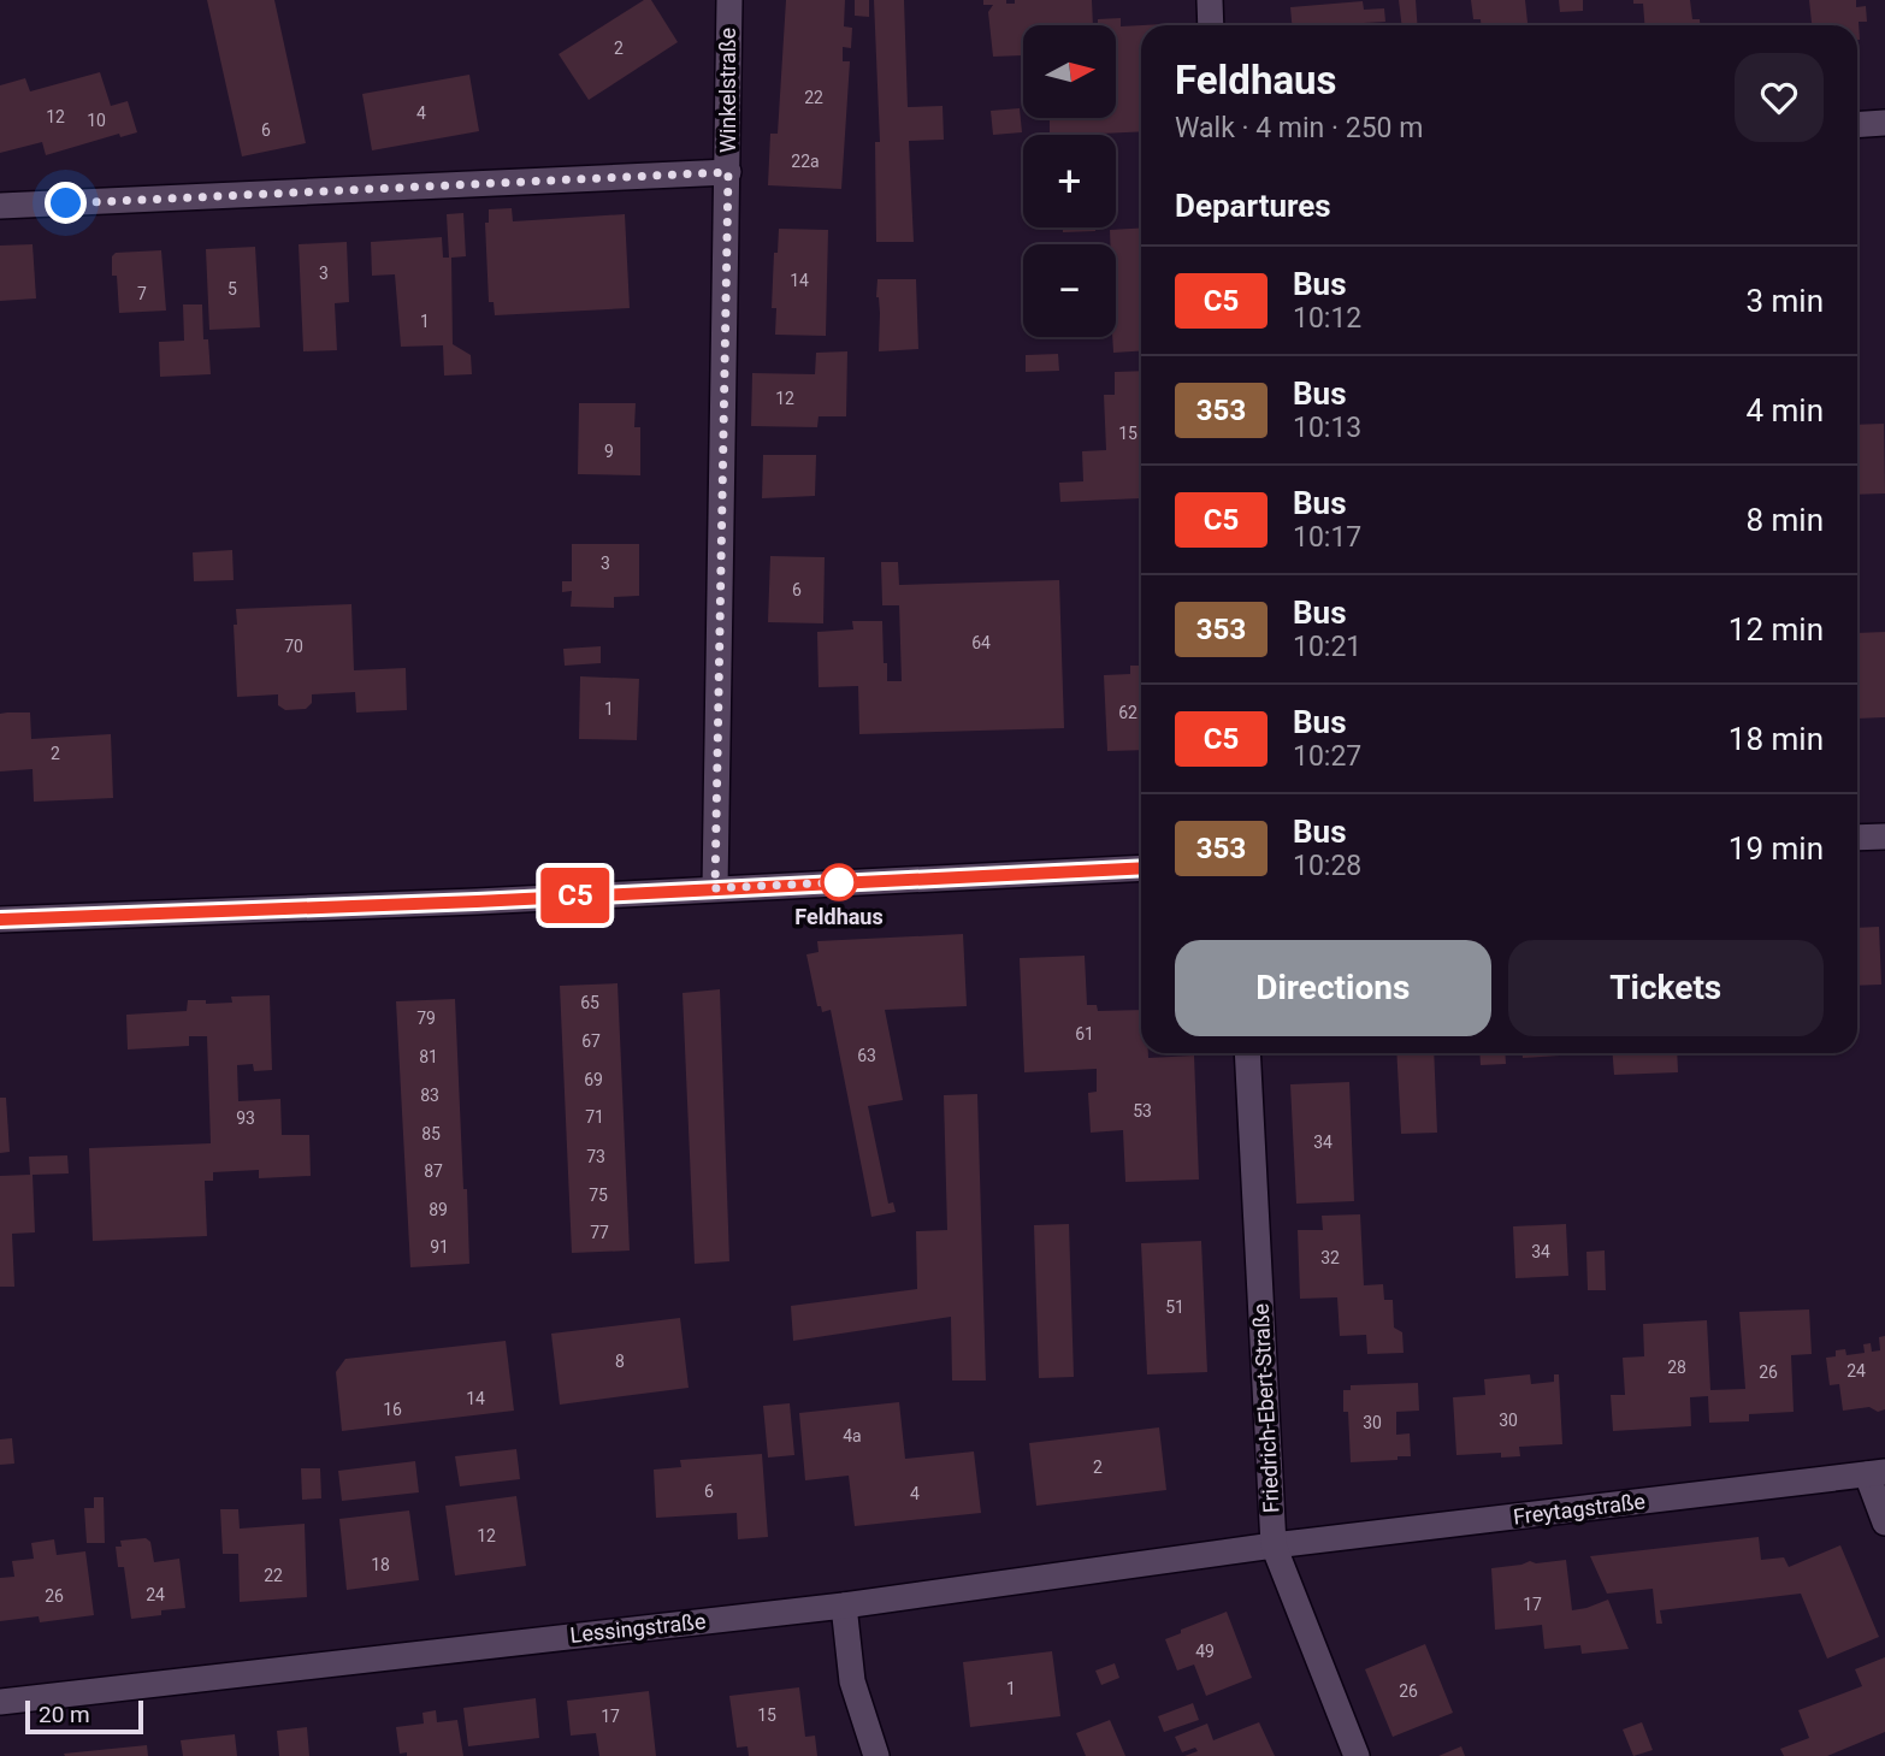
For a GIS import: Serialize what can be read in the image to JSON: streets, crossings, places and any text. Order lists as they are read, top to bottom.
{
  "streets": {
    "street": [
      "Winkelstraße",
      "Friedrich-Ebert-Straße",
      "Freytagstraße",
      "Lessingstraße"
    ]
  },
  "crossings": [
    ["Friedrich-Ebert-Straße", "Freytagstraße"],
    ["Friedrich-Ebert-Straße", "Lessingstraße"],
    ["Freytagstraße", "Lessingstraße"]
  ],
  "places": ["Feldhaus"],
  "lines": ["bus line C5"],
  "house_numbers": [
    "2",
    "22",
    "4",
    "12",
    "10",
    "6",
    "22a",
    "3",
    "14",
    "5",
    "7",
    "1",
    "12",
    "15",
    "9",
    "3",
    "6",
    "64",
    "70",
    "1",
    "62",
    "2",
    "65",
    "79",
    "61",
    "67",
    "63",
    "81",
    "69",
    "83",
    "53",
    "71",
    "93",
    "85",
    "34",
    "73",
    "87",
    "75",
    "89",
    "77",
    "91",
    "34",
    "32",
    "51",
    "8",
    "28",
    "24",
    "26",
    "14",
    "16",
    "30",
    "30",
    "4a",
    "2",
    "6",
    "4",
    "12",
    "18",
    "22",
    "24",
    "26",
    "17",
    "49",
    "1",
    "26",
    "15",
    "17"
  ],
  "scale_bar": "20 m",
  "north": "right",
  "page": {
    "on_map": "C5",
    "map_buttons": ["+", "−"],
    "heading": [
      ["Feldhaus", "Walk · 4 min · 250 m"],
      "Departures"
    ],
    "list": [
      {
        "mark": "C5",
        "name": "Bus",
        "note": "10:12",
        "value": "3 min"
      },
      {
        "mark": "353",
        "name": "Bus",
        "note": "10:13",
        "value": "4 min"
      },
      {
        "mark": "C5",
        "name": "Bus",
        "note": "10:17",
        "value": "8 min"
      },
      {
        "mark": "353",
        "name": "Bus",
        "note": "10:21",
        "value": "12 min"
      },
      {
        "mark": "C5",
        "name": "Bus",
        "note": "10:27",
        "value": "18 min"
      },
      {
        "mark": "353",
        "name": "Bus",
        "note": "10:28",
        "value": "19 min"
      }
    ],
    "buttons": ["Directions", "Tickets"],
    "scale": "20 m"
  }
}
